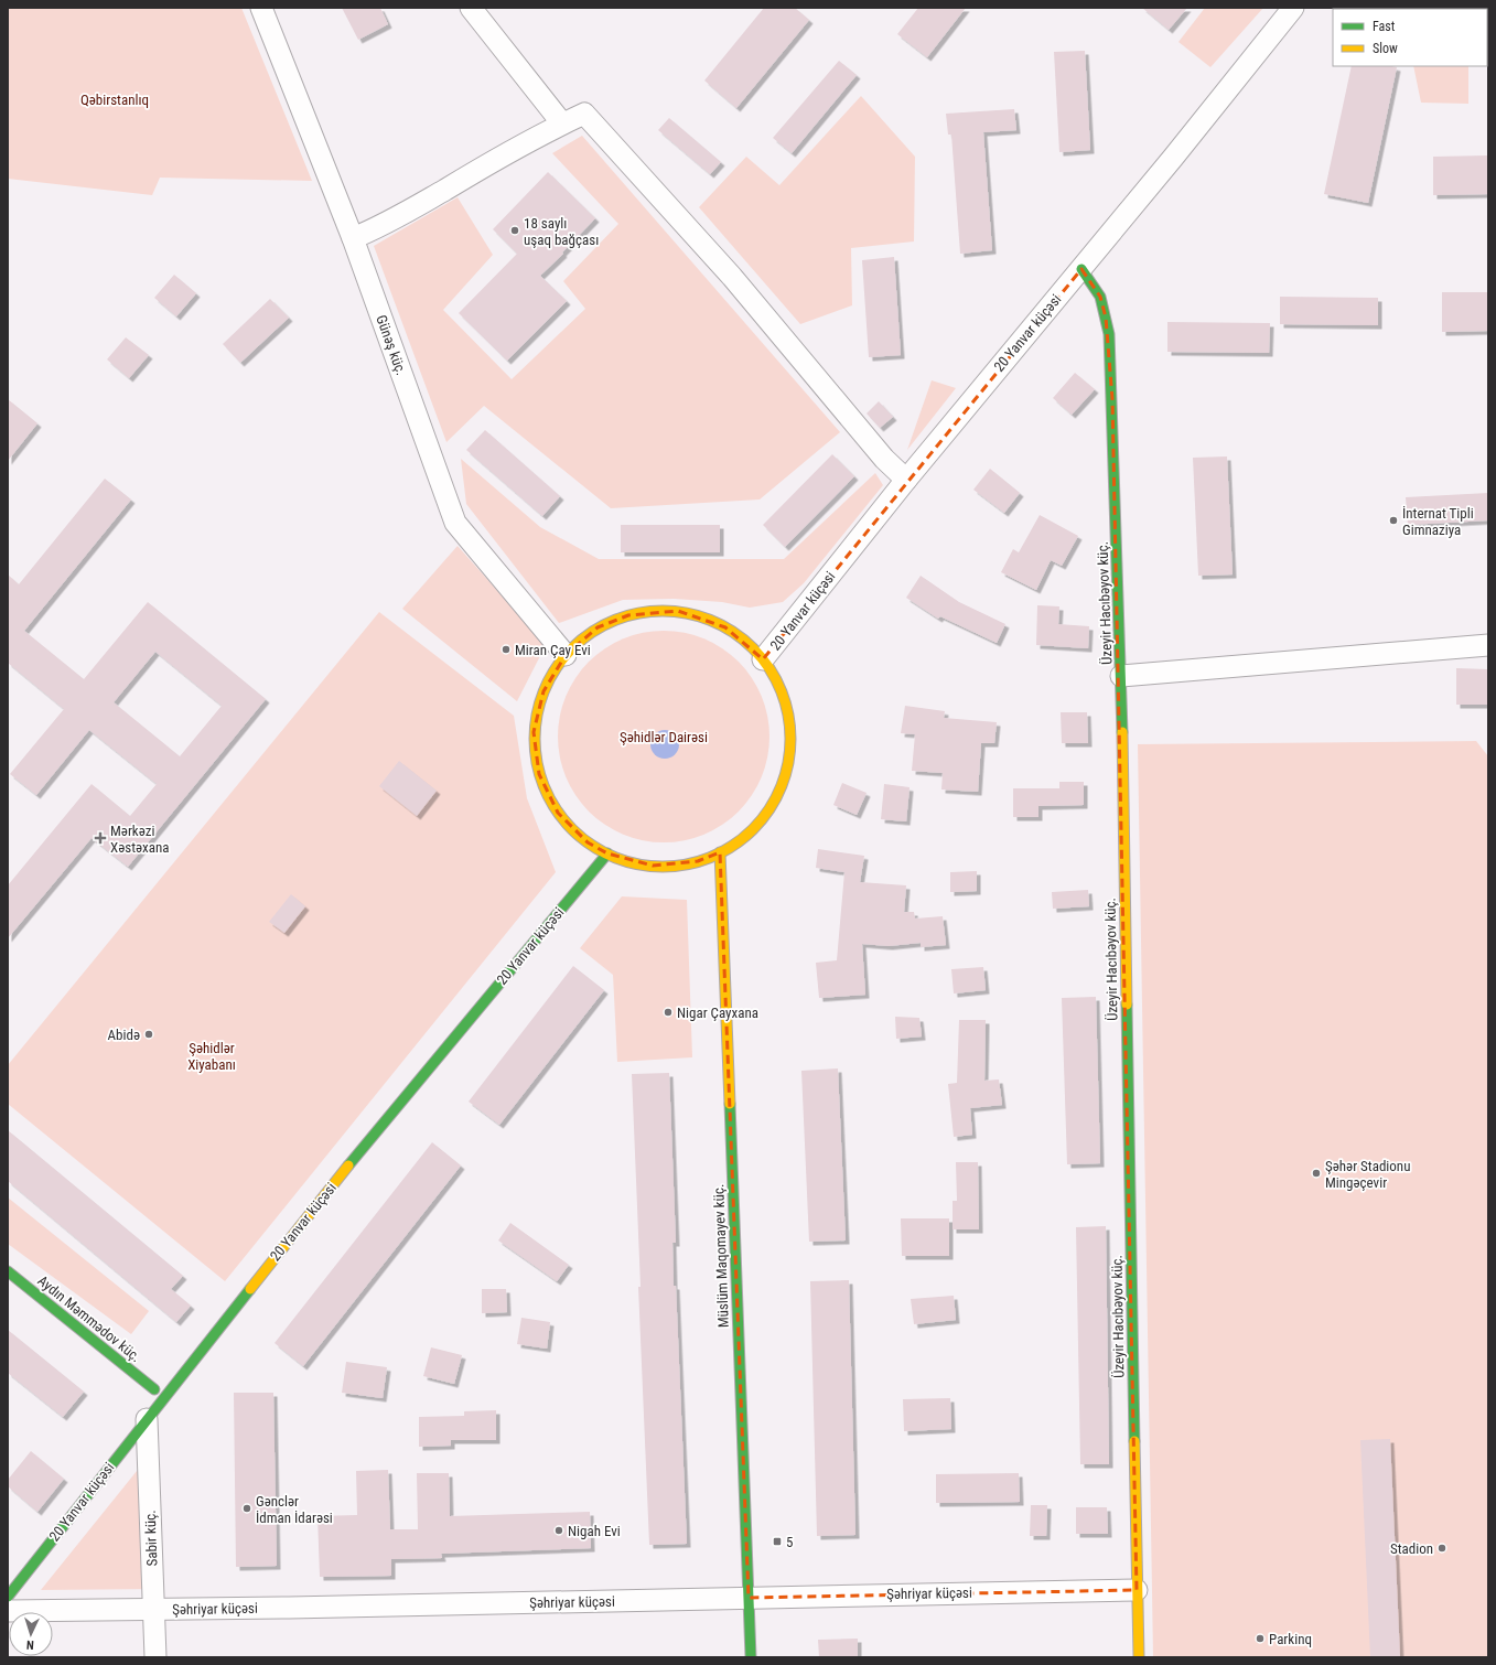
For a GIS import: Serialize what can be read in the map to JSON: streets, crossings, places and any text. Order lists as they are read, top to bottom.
{
  "streets": {
    "main road": [
      "20 Yanvar küçəsi",
      "Üzeyir Hacıbəyov küç.",
      "Müslüm Maqomayev küç.",
      "Aydın Məmmədov küç."
    ],
    "street": ["Günəş küç.", "Sabir küç.", "Şəhriyar küçəsi"]
  },
  "crossings": [
    ["20 Yanvar küçəsi", "Üzeyir Hacıbəyov küç."],
    ["20 Yanvar küçəsi", "Sabir küç."],
    ["Üzeyir Hacıbəyov küç.", "Şəhriyar küçəsi"],
    ["Müslüm Maqomayev küç.", "Şəhriyar küçəsi"],
    ["Sabir küç.", "Şəhriyar küçəsi"]
  ],
  "parks": ["Qəbirstanlıq", "Şəhidlər Dairəsi", "Şəhidlər Xiyabanı"],
  "places": {
    "other": [
      "18 saylı uşaq bağçası",
      "İnternat Tipli Gimnaziya",
      "Miran Çay Evi",
      "Nigar Çayxana",
      "Abidə",
      "Şəhər Stadionu Mingəçevir",
      "Gənclər İdman İdarəsi",
      "Nigah Evi",
      "Stadion",
      "Parkinq"
    ],
    "health": ["Mərkəzi Xəstəxana"],
    "transit": ["5"]
  },
  "legend": ["Fast", "Slow"],
  "north": "bottom"
}
